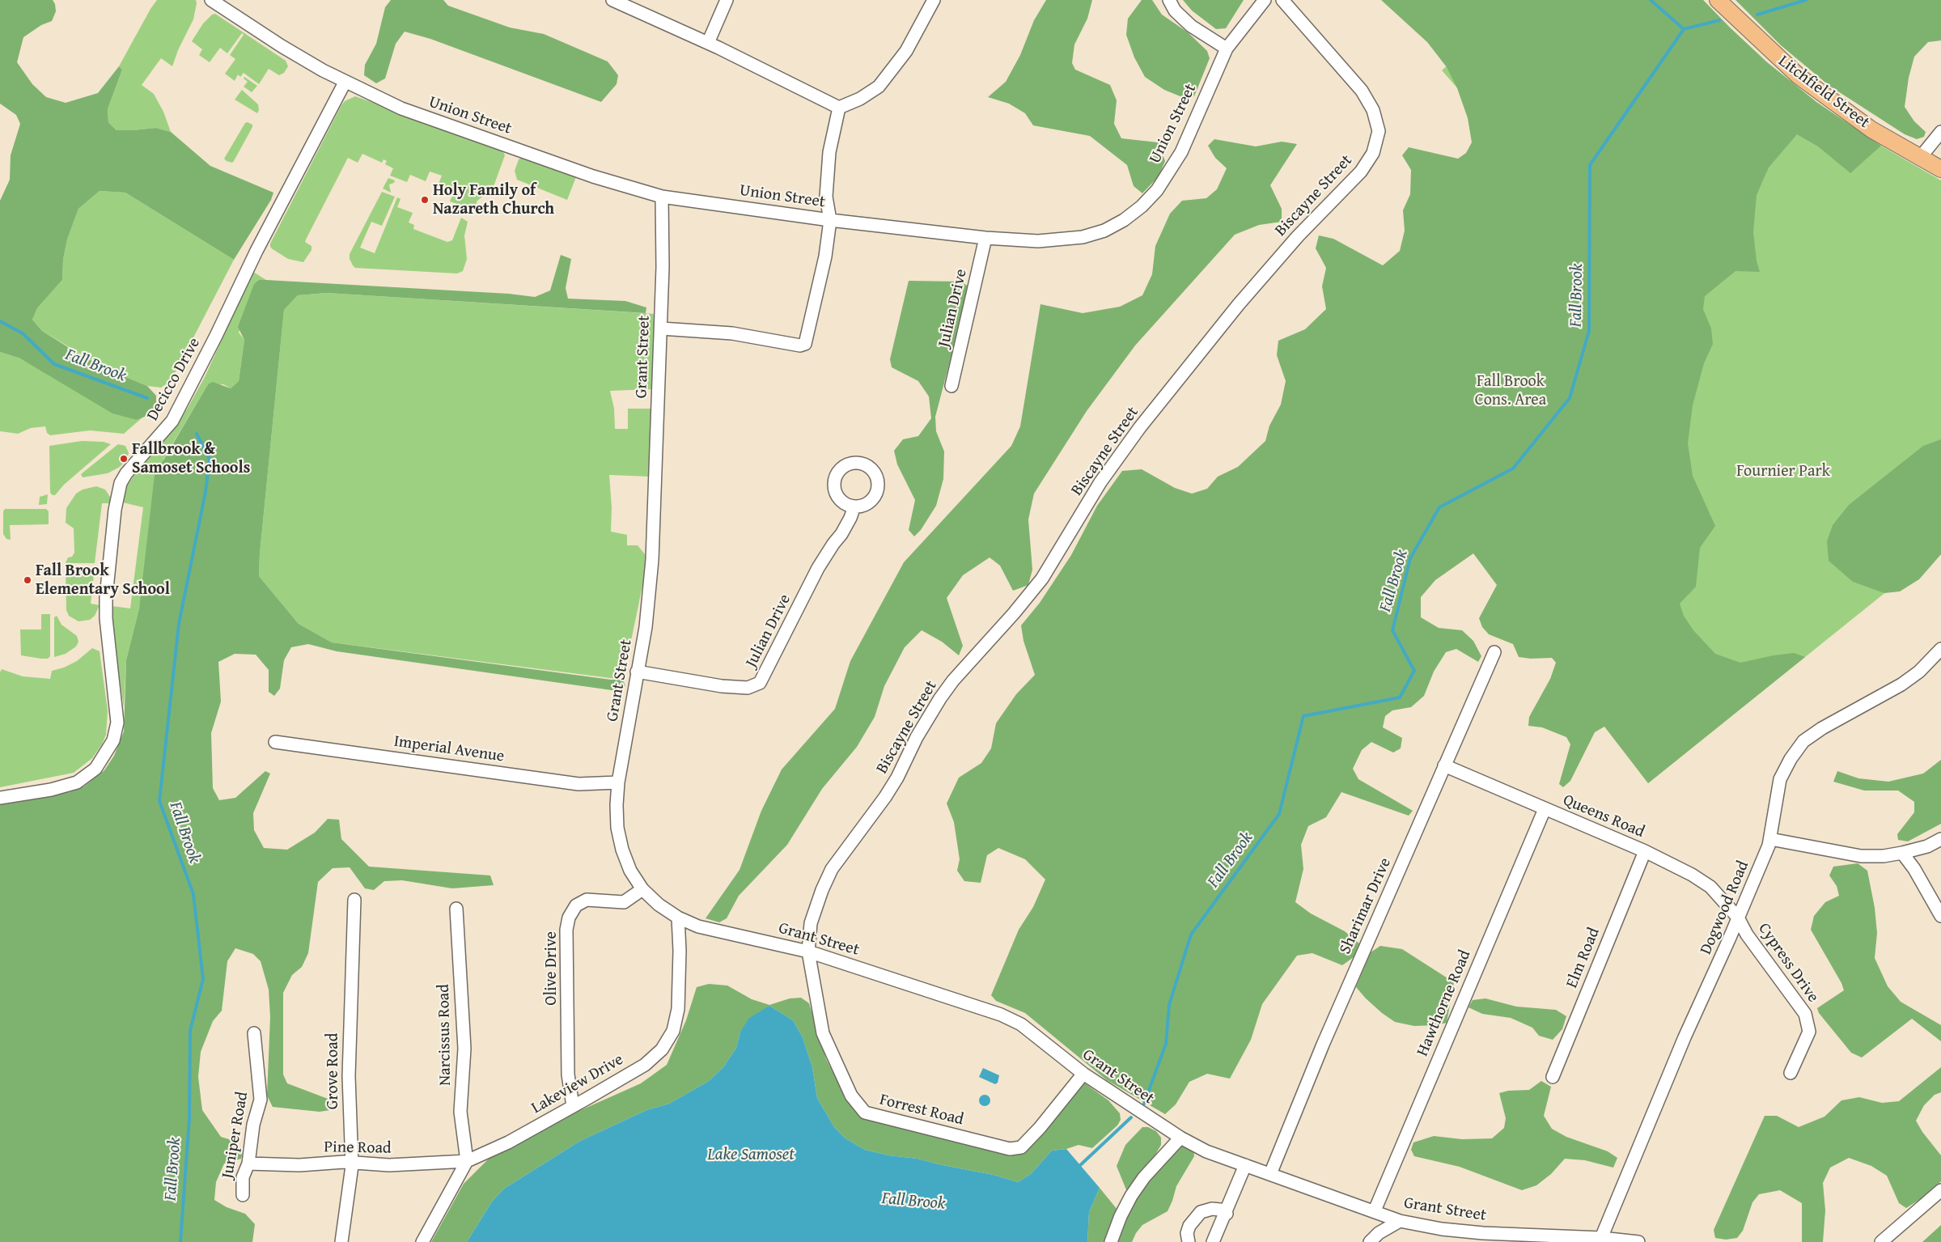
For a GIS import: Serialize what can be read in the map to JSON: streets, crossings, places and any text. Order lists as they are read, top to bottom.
{
  "streets": {
    "main road": ["Litchfield Street"],
    "street": [
      "Union Street",
      "Biscayne Street",
      "Julian Drive",
      "Grant Street",
      "Decicco Drive",
      "Imperial Avenue",
      "Queens Road",
      "Sharimar Drive",
      "Dogwood Road",
      "Elm Road",
      "Cypress Drive",
      "Olive Drive",
      "Hawthorne Road",
      "Narcissus Road",
      "Grove Road",
      "Lakeview Drive",
      "Forrest Road",
      "Juniper Road",
      "Pine Road"
    ]
  },
  "crossings": [
    ["Union Street", "Julian Drive"],
    ["Union Street", "Grant Street"],
    ["Union Street", "Decicco Drive"],
    ["Biscayne Street", "Grant Street"],
    ["Biscayne Street", "Forrest Road"],
    ["Julian Drive", "Grant Street"],
    ["Grant Street", "Imperial Avenue"],
    ["Grant Street", "Sharimar Drive"],
    ["Grant Street", "Dogwood Road"],
    ["Grant Street", "Olive Drive"],
    ["Grant Street", "Hawthorne Road"],
    ["Grant Street", "Lakeview Drive"],
    ["Grant Street", "Forrest Road"],
    ["Queens Road", "Sharimar Drive"],
    ["Queens Road", "Dogwood Road"],
    ["Queens Road", "Elm Road"],
    ["Queens Road", "Cypress Drive"],
    ["Queens Road", "Hawthorne Road"],
    ["Dogwood Road", "Cypress Drive"],
    ["Olive Drive", "Lakeview Drive"],
    ["Narcissus Road", "Lakeview Drive"],
    ["Narcissus Road", "Pine Road"],
    ["Grove Road", "Pine Road"],
    ["Lakeview Drive", "Pine Road"],
    ["Juniper Road", "Pine Road"]
  ],
  "water": ["Fall Brook", "Lake Samoset"],
  "parks": ["Fall Brook Cons. Area", "Fournier Park"],
  "places": ["Holy Family of Nazareth Church", "Fallbrook & Samoset Schools", "Fall Brook Elementary School"]
}
